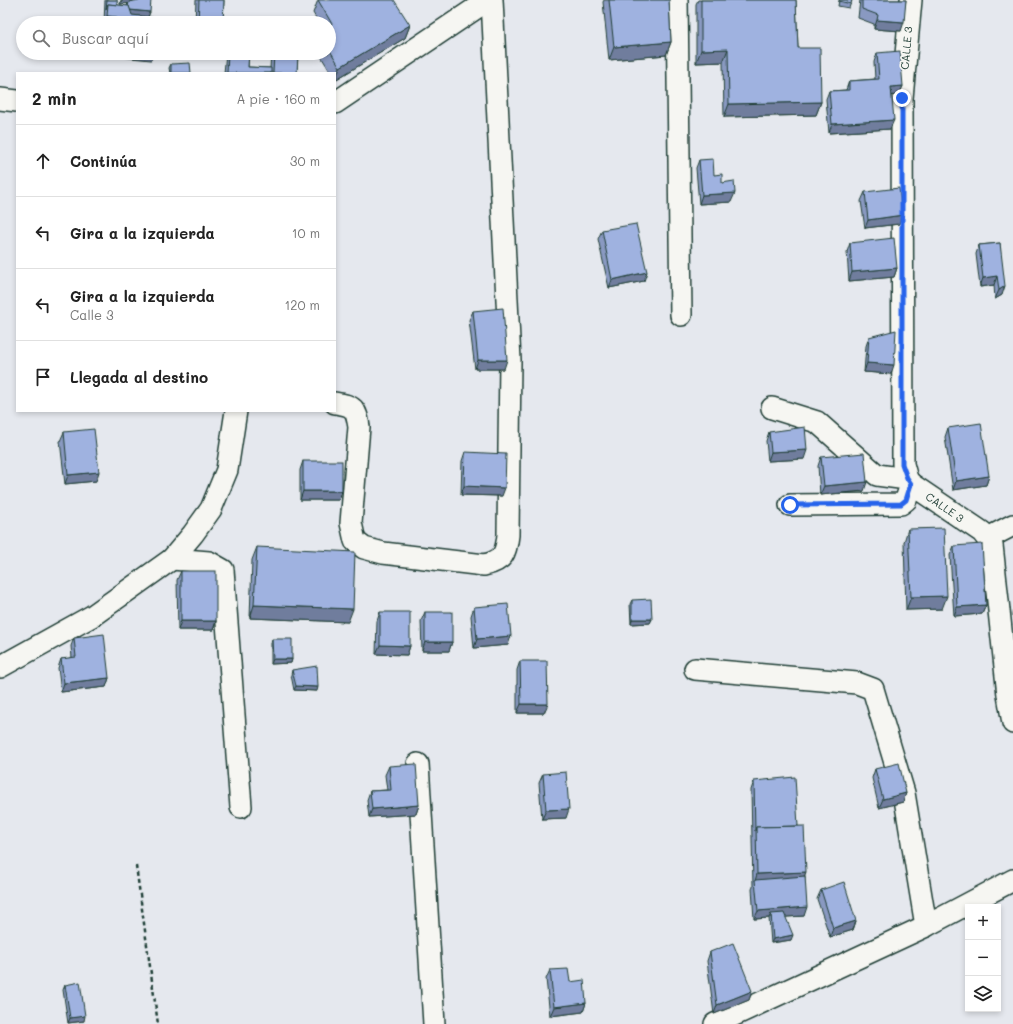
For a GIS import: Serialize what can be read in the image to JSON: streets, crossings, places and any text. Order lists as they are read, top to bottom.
{
  "streets": {
    "street": ["CALLE 3"]
  },
  "page": {
    "search": "Buscar aquí",
    "heading": ["2 min", "A pie · 160 m"],
    "list": [
      ["Continúa", "30 m"],
      ["Gira a la izquierda", "10 m"],
      ["Gira a la izquierda", "Calle 3", "120 m"],
      "Llegada al destino"
    ],
    "map_buttons": ["+", "−"]
  }
}
